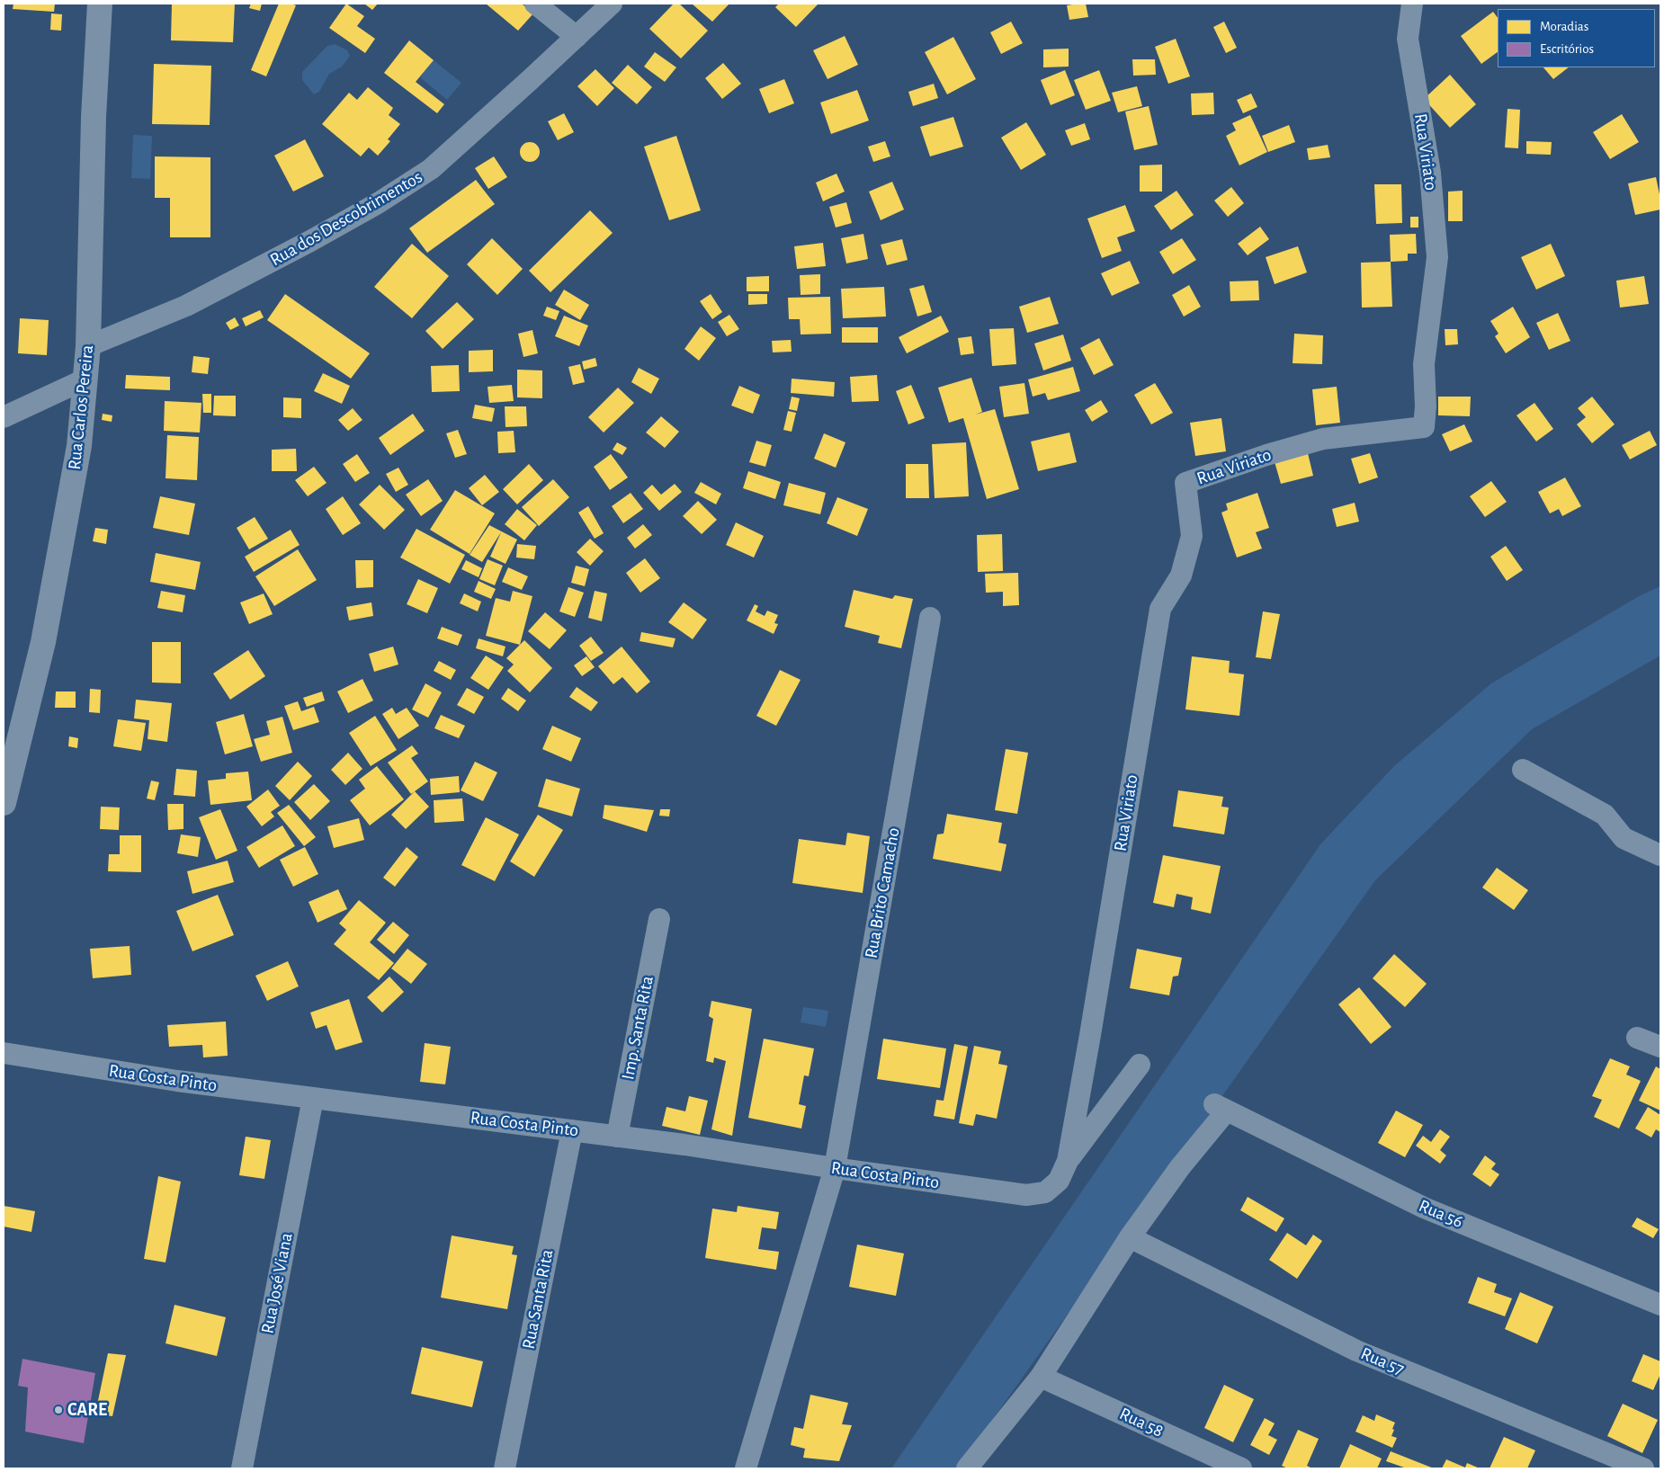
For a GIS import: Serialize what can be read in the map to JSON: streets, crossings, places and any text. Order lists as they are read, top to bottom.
{
  "streets": {
    "street": [
      "Rua Viriato",
      "Rua dos Descobrimentos",
      "Rua Carlos Pereira",
      "Rua Brito Camacho",
      "Imp. Santa Rita",
      "Rua Costa Pinto",
      "Rua 56",
      "Rua José Viana",
      "Rua Santa Rita",
      "Rua 57",
      "Rua 58"
    ]
  },
  "crossings": [
    ["Rua Viriato", "Rua Costa Pinto"],
    ["Rua dos Descobrimentos", "Rua Carlos Pereira"],
    ["Rua Brito Camacho", "Rua Costa Pinto"],
    ["Imp. Santa Rita", "Rua Costa Pinto"],
    ["Rua Costa Pinto", "Rua José Viana"],
    ["Rua Costa Pinto", "Rua Santa Rita"],
    ["Rua 56", "Rua 57"]
  ],
  "places": ["CARE"],
  "legend": ["Moradias", "Escritórios"]
}
